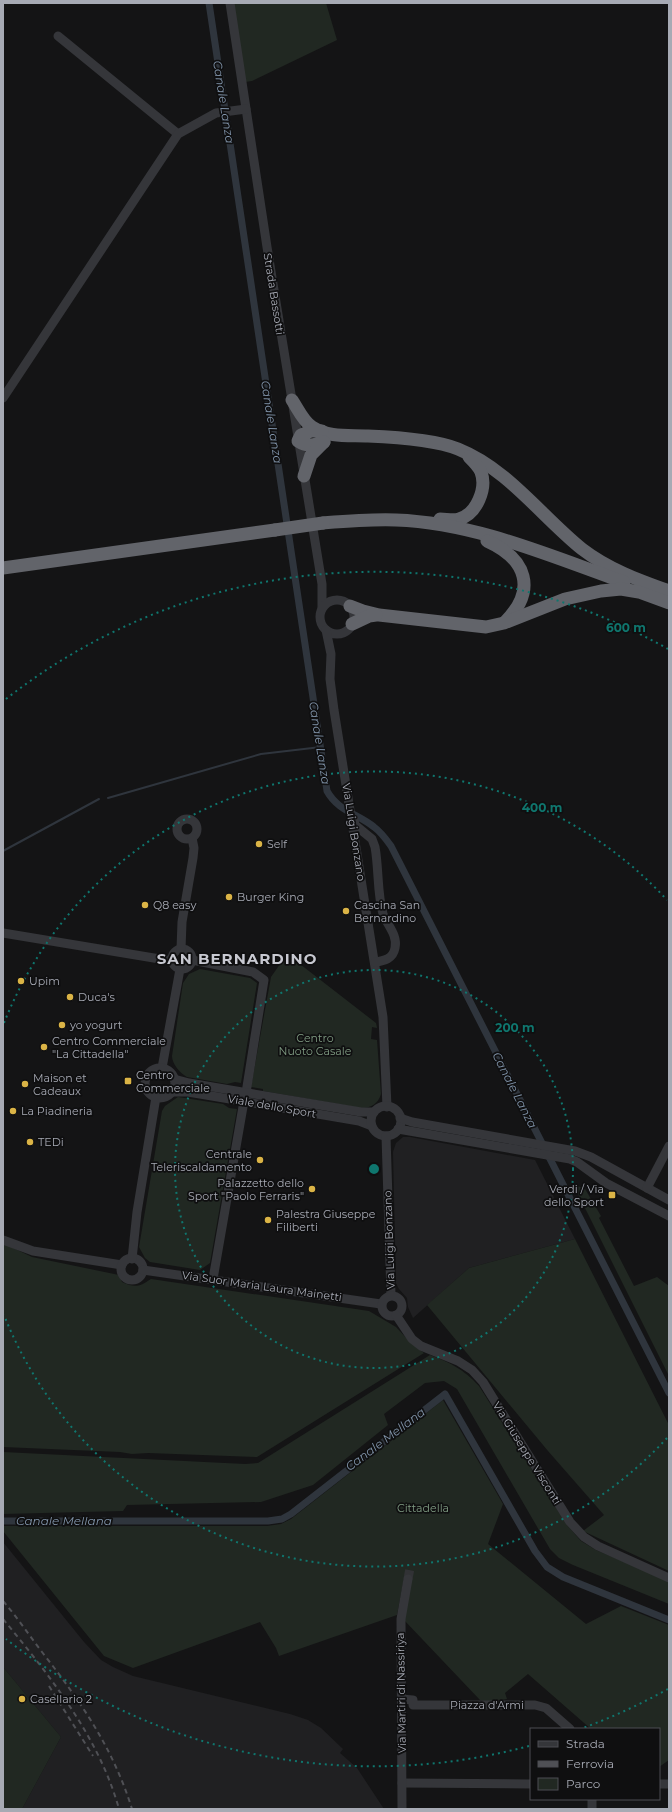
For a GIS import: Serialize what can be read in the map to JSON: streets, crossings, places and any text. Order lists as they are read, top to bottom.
{
  "streets": {
    "street": [
      "Strada Bassotti",
      "Via Luigi Bonzano",
      "Viale dello Sport",
      "Via Suor Maria Laura Mainetti",
      "Via Giuseppe Visconti",
      "Via Martiri di Nassiriya",
      "Piazza d'Armi"
    ]
  },
  "crossings": [
    ["Strada Bassotti", "Via Luigi Bonzano"],
    ["Via Luigi Bonzano", "Viale dello Sport"],
    ["Via Luigi Bonzano", "Via Suor Maria Laura Mainetti"],
    ["Via Luigi Bonzano", "Via Giuseppe Visconti"],
    ["Via Suor Maria Laura Mainetti", "Via Giuseppe Visconti"],
    ["Via Martiri di Nassiriya", "Piazza d'Armi"]
  ],
  "districts": ["SAN BERNARDINO"],
  "water": ["Canale Lanza", "Canale Mellana"],
  "parks": ["Centro Nuoto Casale", "Cittadella"],
  "places": {
    "other": [
      "Self",
      "Burger King",
      "Q8 easy",
      "Cascina San Bernardino",
      "Upim",
      "Duca's",
      "yo yogurt",
      "Centro Commerciale \"La Cittadella\"",
      "Maison et Cadeaux",
      "La Piadineria",
      "TEDi",
      "Centrale Teleriscaldamento",
      "Palazzetto dello Sport \"Paolo Ferraris\"",
      "Palestra Giuseppe Filiberti",
      "Casellario 2"
    ],
    "transit": ["Centro Commerciale", "Verdi / Via dello Sport"]
  },
  "legend": ["Strada", "Ferrovia", "Parco"],
  "rings": ["600 m", "400 m", "200 m"]
}
